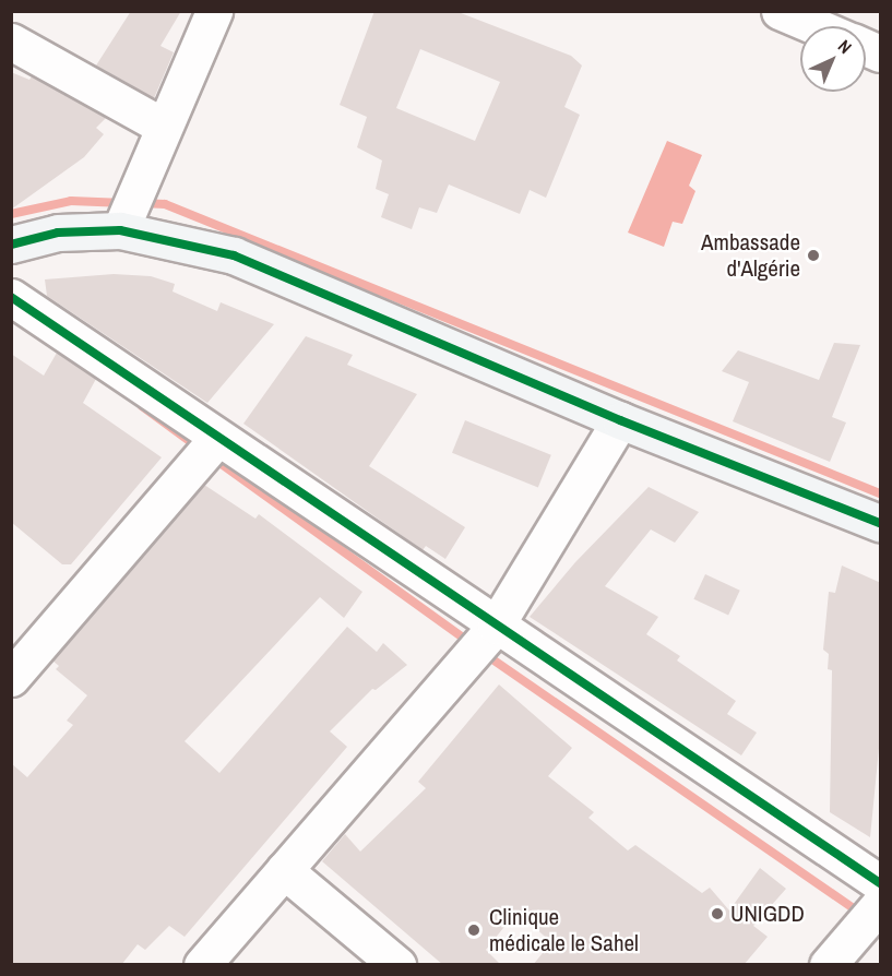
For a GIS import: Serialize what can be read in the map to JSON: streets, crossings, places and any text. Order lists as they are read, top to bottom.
{
  "places": ["Ambassade d'Algérie", "UNIGDD", "Clinique médicale le Sahel"],
  "north": "top right"
}
